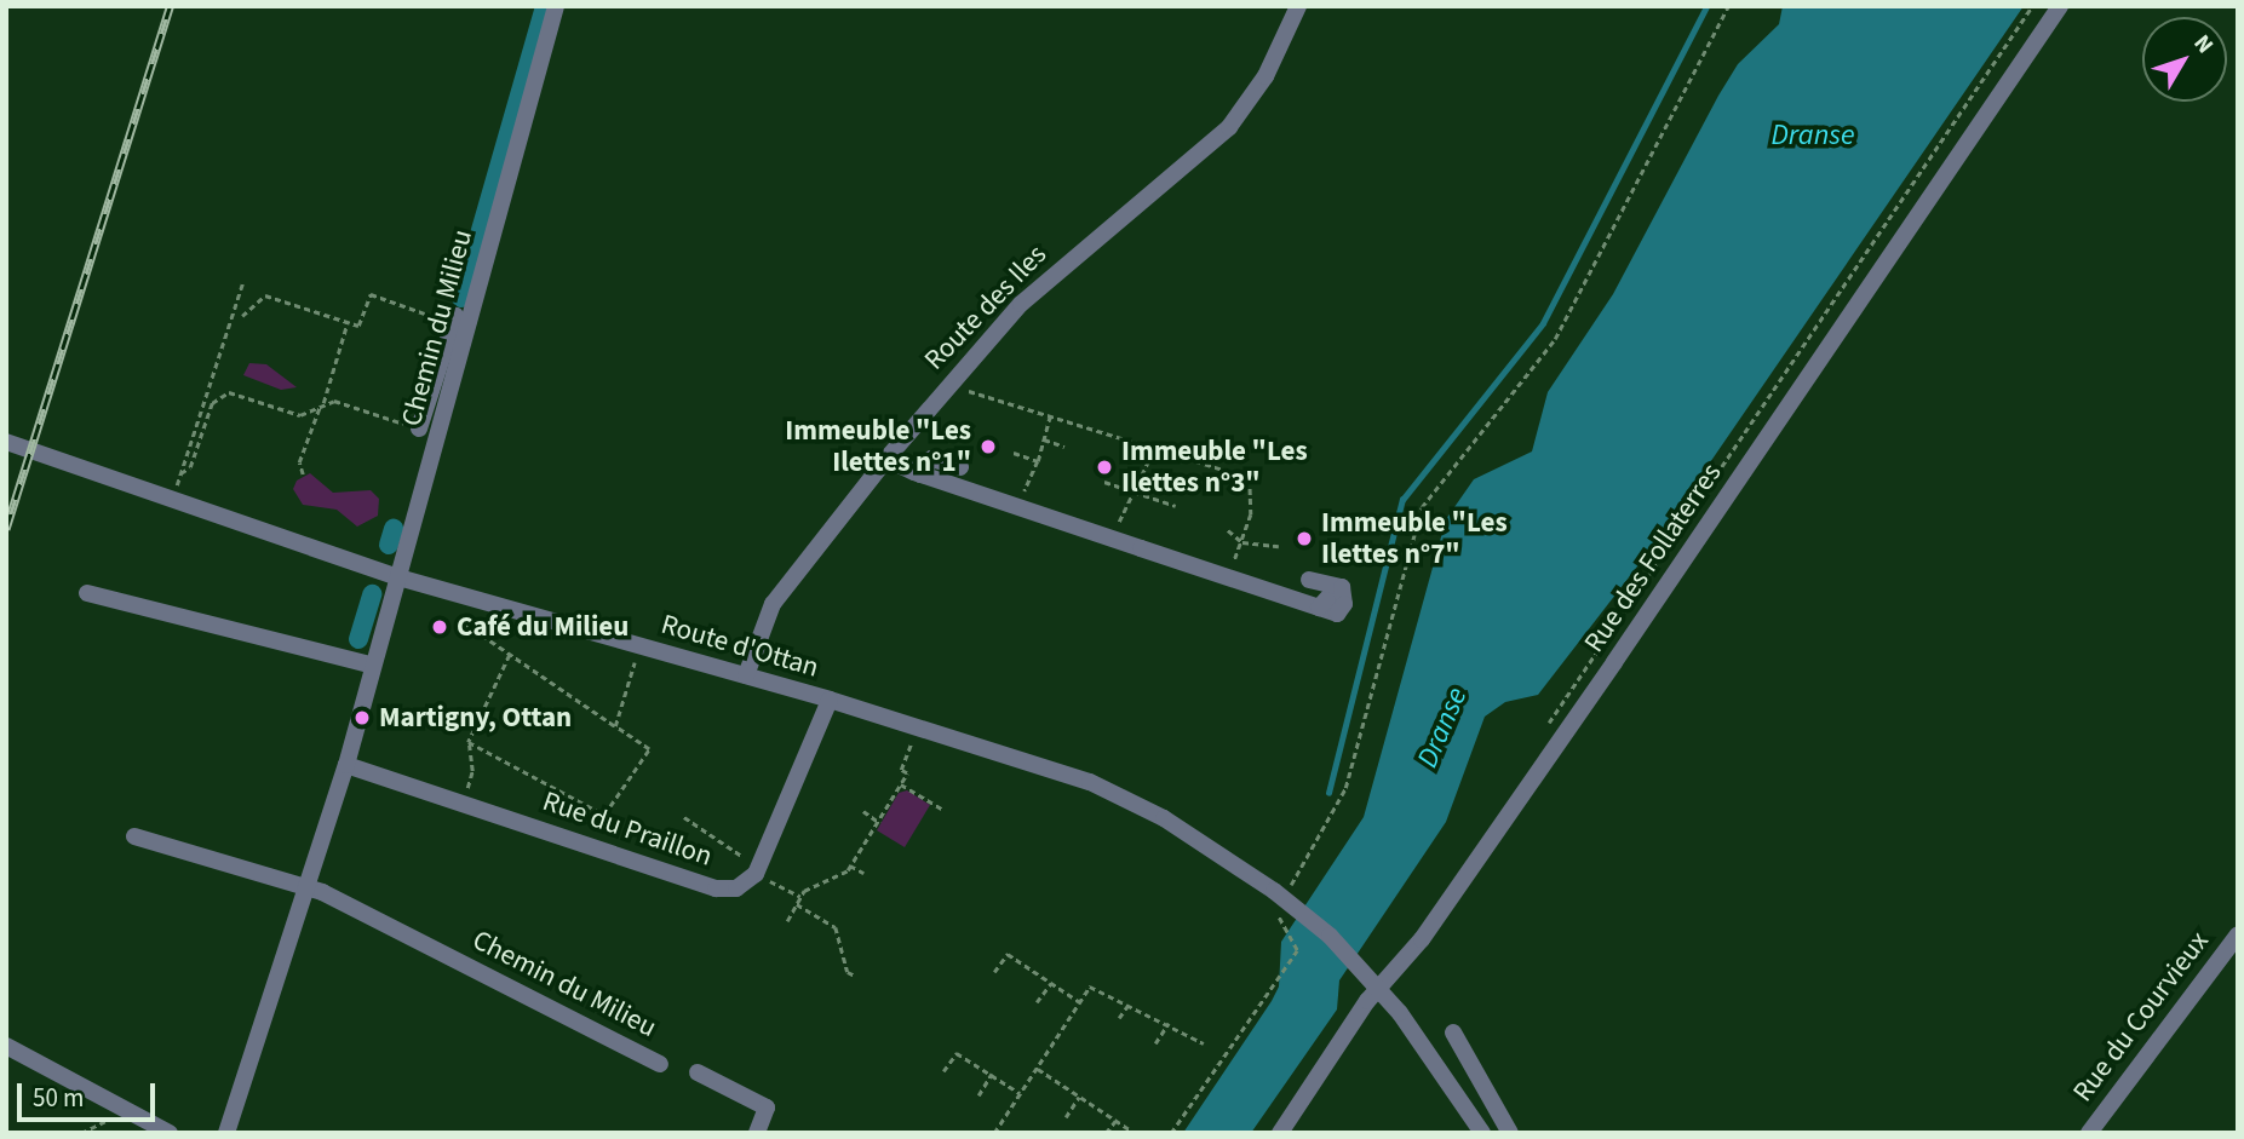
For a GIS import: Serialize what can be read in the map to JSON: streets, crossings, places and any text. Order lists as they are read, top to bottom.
{
  "streets": {
    "street": [
      "Route des Iles",
      "Chemin du Milieu",
      "Rue des Follaterres",
      "Route d'Ottan",
      "Rue du Praillon",
      "Rue du Courvieux"
    ]
  },
  "crossings": [
    ["Route des Iles", "Route d'Ottan"],
    ["Chemin du Milieu", "Route d'Ottan"],
    ["Chemin du Milieu", "Rue du Praillon"]
  ],
  "water": ["Dranse"],
  "places": [
    "Immeuble \"Les Ilettes n°1\"",
    "Immeuble \"Les Ilettes n°3\"",
    "Immeuble \"Les Ilettes n°7\"",
    "Café du Milieu",
    "Martigny, Ottan"
  ],
  "scale_bar": "50 m",
  "north": "top right"
}
